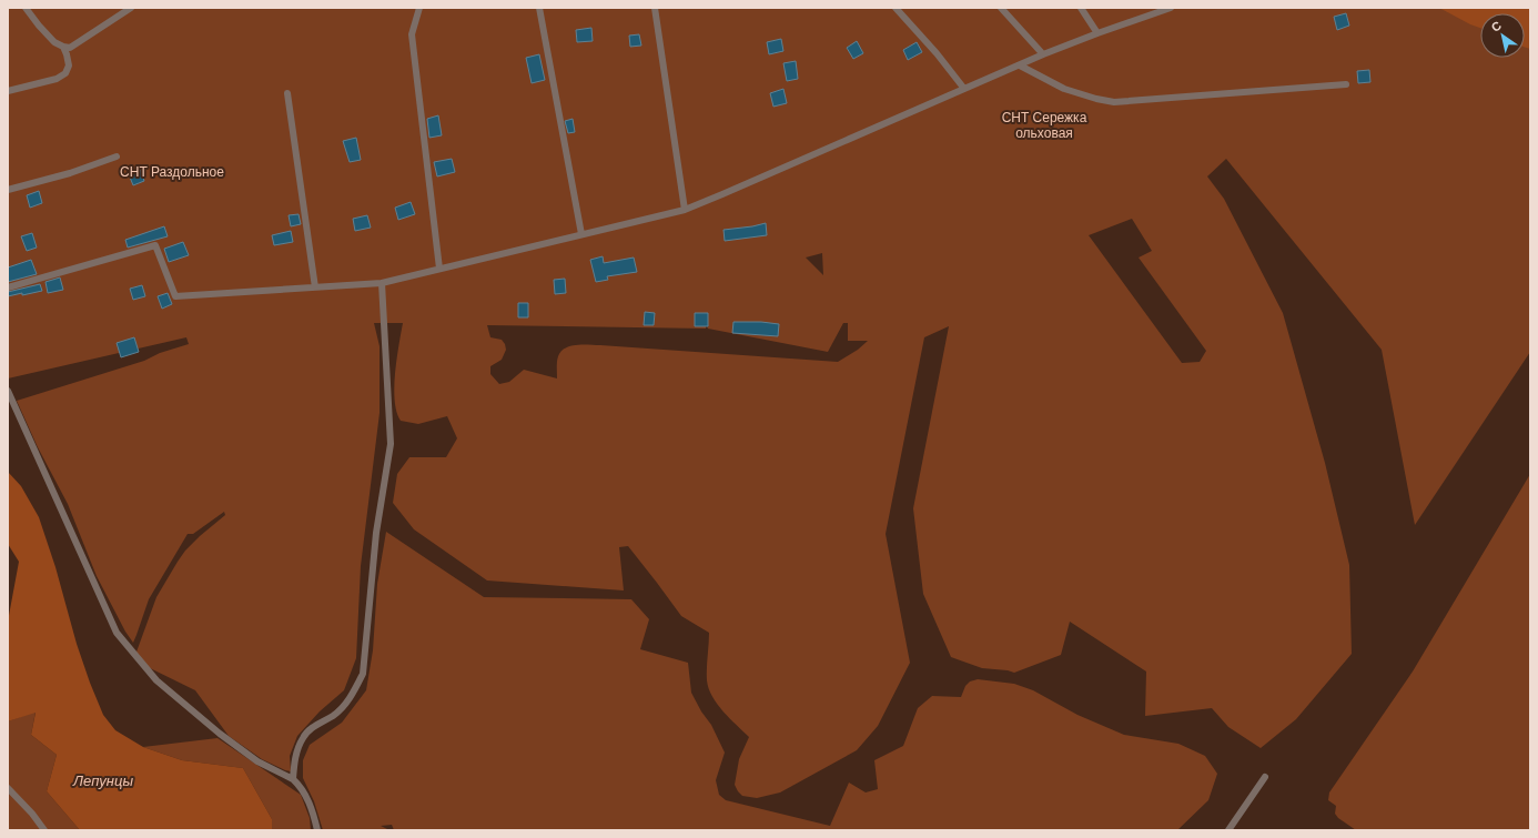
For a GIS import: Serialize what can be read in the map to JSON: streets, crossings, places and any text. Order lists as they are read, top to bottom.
{
  "water": ["Лепунцы"],
  "parks": ["СНТ Сережка ольховая", "СНТ Раздольное"],
  "north": "top left"
}
